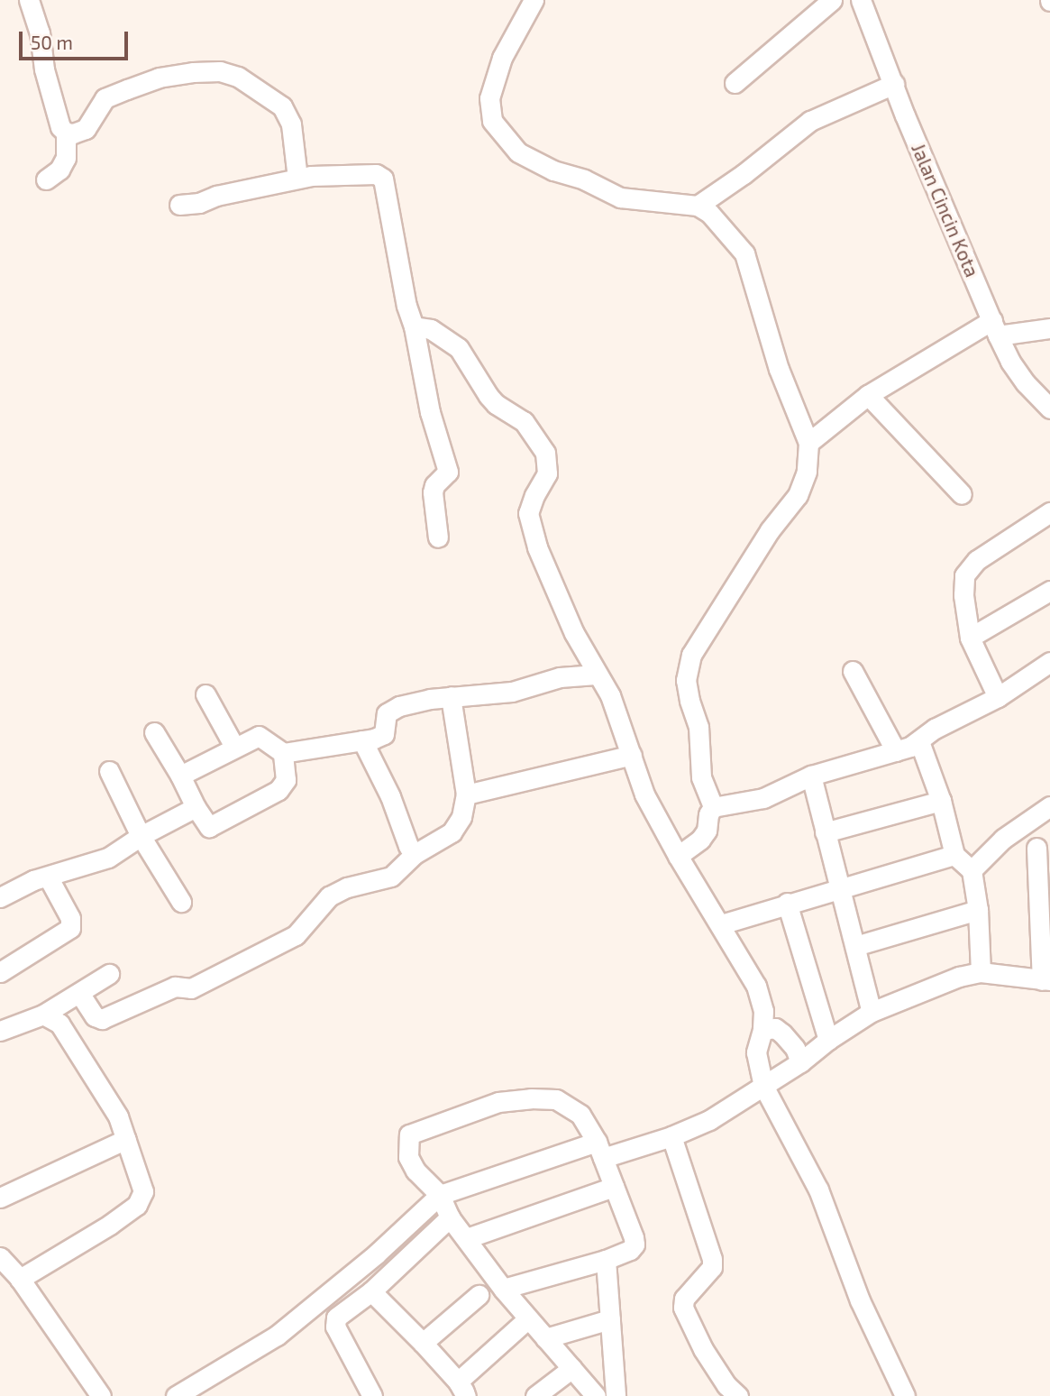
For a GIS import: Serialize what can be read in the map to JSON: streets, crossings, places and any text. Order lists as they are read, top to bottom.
{
  "streets": {
    "street": ["Jalan Cincin Kota"]
  },
  "scale_bar": "50 m"
}
